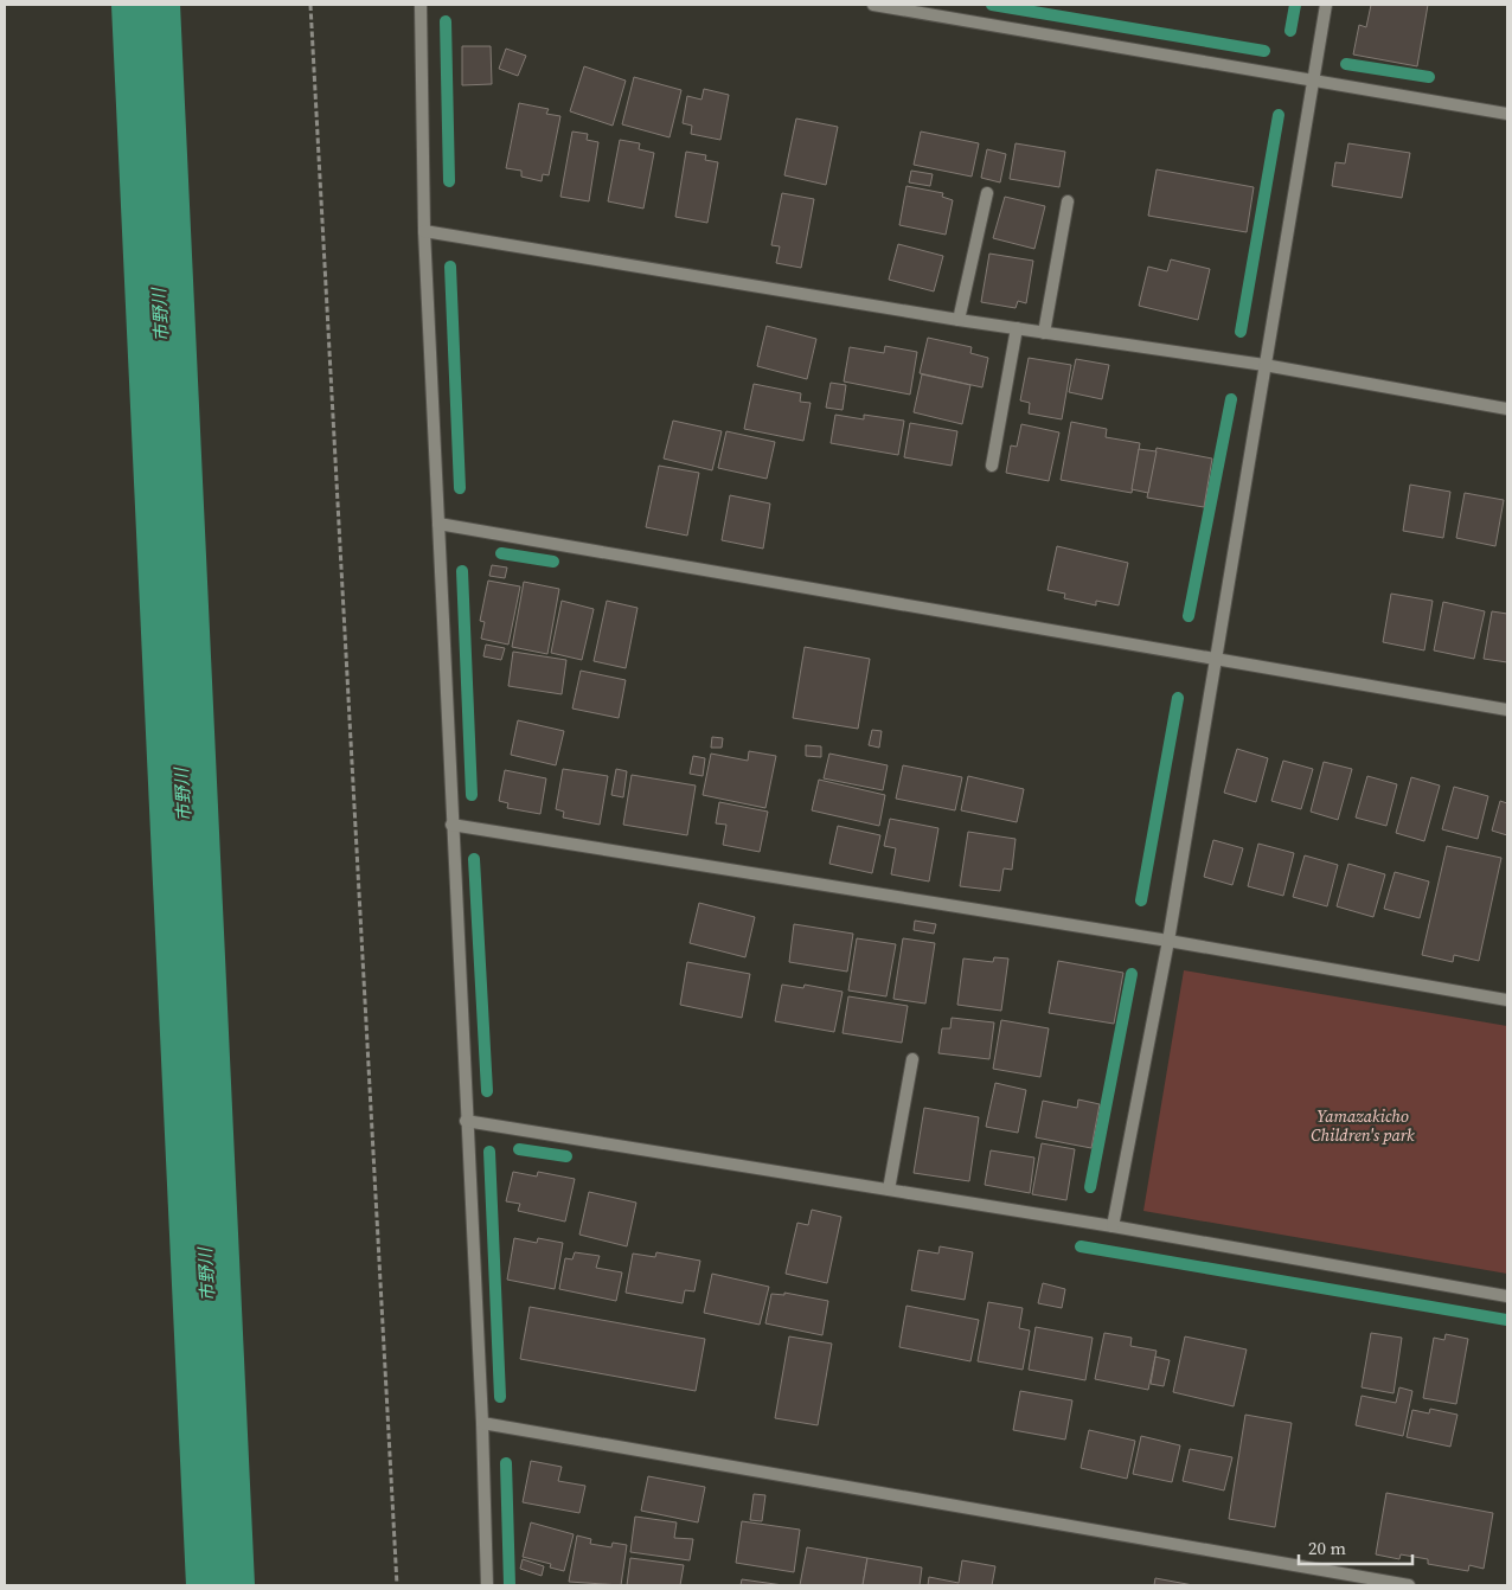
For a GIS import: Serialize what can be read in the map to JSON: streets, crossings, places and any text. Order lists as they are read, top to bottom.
{
  "water": ["市野川"],
  "parks": ["Yamazakicho Children's park"],
  "scale_bar": "20 m"
}
